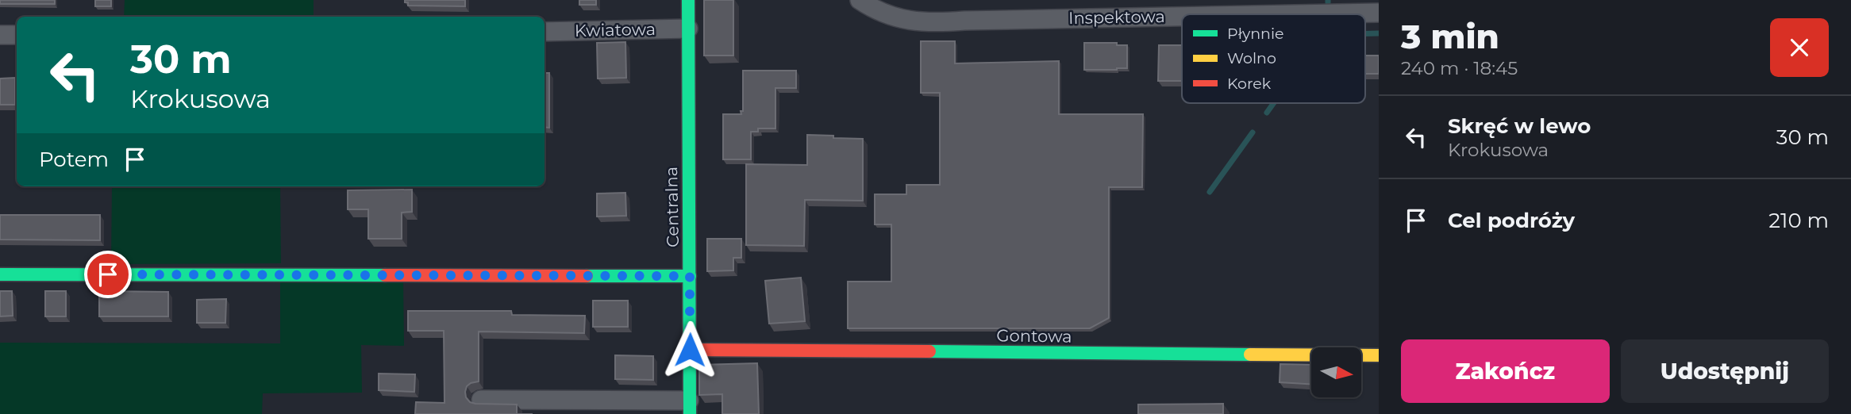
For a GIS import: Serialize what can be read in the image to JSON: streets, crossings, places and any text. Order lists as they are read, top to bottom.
{
  "streets": {
    "street": [
      "Inspektowa",
      "Kwiatowa",
      "Centralna",
      "Gontowa"
    ]
  },
  "crossings": [
    ["Kwiatowa", "Centralna"],
    ["Centralna", "Gontowa"]
  ],
  "legend": ["Płynnie", "Wolno", "Korek"],
  "north": "right",
  "page": {
    "heading": ["3 min", "240 m · 18:45"],
    "turn": ["30 m", "Krokusowa"],
    "list": [
      {
        "name": "Skręć w lewo",
        "note": "Krokusowa",
        "value": "30 m"
      },
      {
        "name": "Cel podróży",
        "value": "210 m"
      }
    ],
    "then": "Potem",
    "buttons": ["Zakończ", "Udostępnij"]
  }
}
